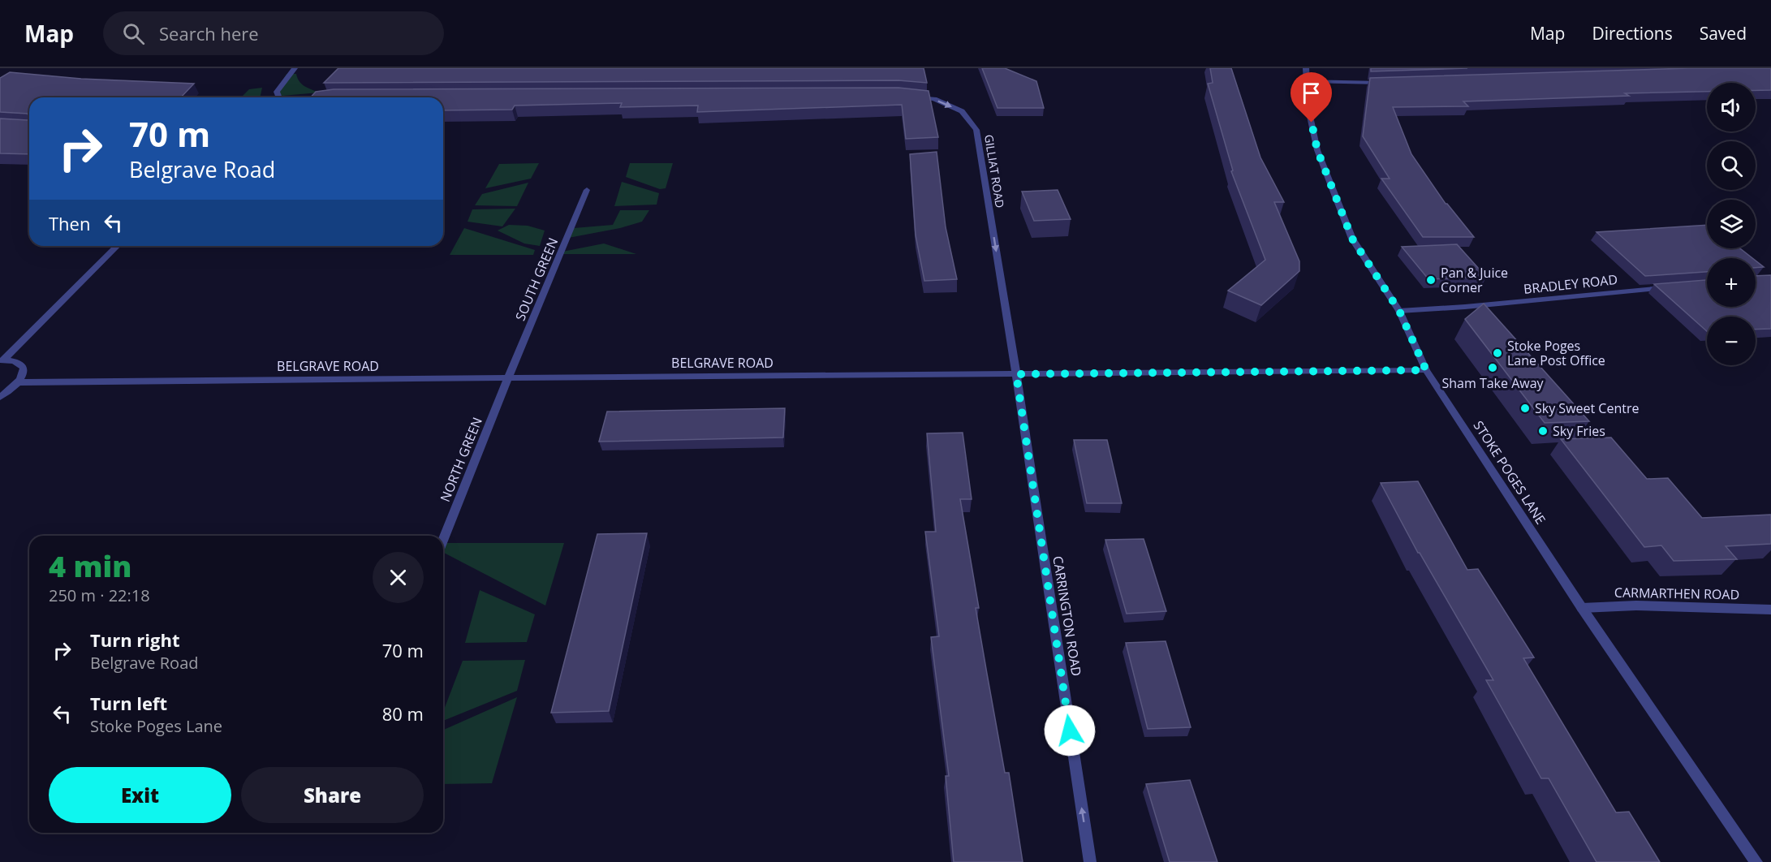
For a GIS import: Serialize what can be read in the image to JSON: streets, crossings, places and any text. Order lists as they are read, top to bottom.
{
  "streets": {
    "street": [
      "GILLIAT ROAD",
      "SOUTH GREEN",
      "BRADLEY ROAD",
      "BELGRAVE ROAD",
      "NORTH GREEN",
      "STOKE POGES LANE",
      "CARMARTHEN ROAD",
      "CARRINGTON ROAD"
    ]
  },
  "crossings": [
    ["GILLIAT ROAD", "BELGRAVE ROAD"],
    ["GILLIAT ROAD", "CARRINGTON ROAD"],
    ["SOUTH GREEN", "BELGRAVE ROAD"],
    ["SOUTH GREEN", "NORTH GREEN"],
    ["BRADLEY ROAD", "STOKE POGES LANE"],
    ["BELGRAVE ROAD", "NORTH GREEN"],
    ["BELGRAVE ROAD", "STOKE POGES LANE"],
    ["BELGRAVE ROAD", "CARRINGTON ROAD"],
    ["STOKE POGES LANE", "CARMARTHEN ROAD"]
  ],
  "one_way": ["GILLIAT ROAD", "CARRINGTON ROAD"],
  "places": [
    "Pan & Juice Corner",
    "Stoke Poges Lane Post Office",
    "Sham Take Away",
    "Sky Sweet Centre",
    "Sky Fries"
  ],
  "page": {
    "header": "Map",
    "search": "Search here",
    "nav": ["Map", "Directions", "Saved"],
    "map_buttons": ["+", "−"],
    "turn": ["70 m", "Belgrave Road"],
    "then": "Then",
    "heading": ["4 min", "250 m · 22:18"],
    "list": [
      {
        "name": "Turn right",
        "note": "Belgrave Road",
        "value": "70 m"
      },
      {
        "name": "Turn left",
        "note": "Stoke Poges Lane",
        "value": "80 m"
      }
    ],
    "buttons": ["Exit", "Share"]
  }
}
